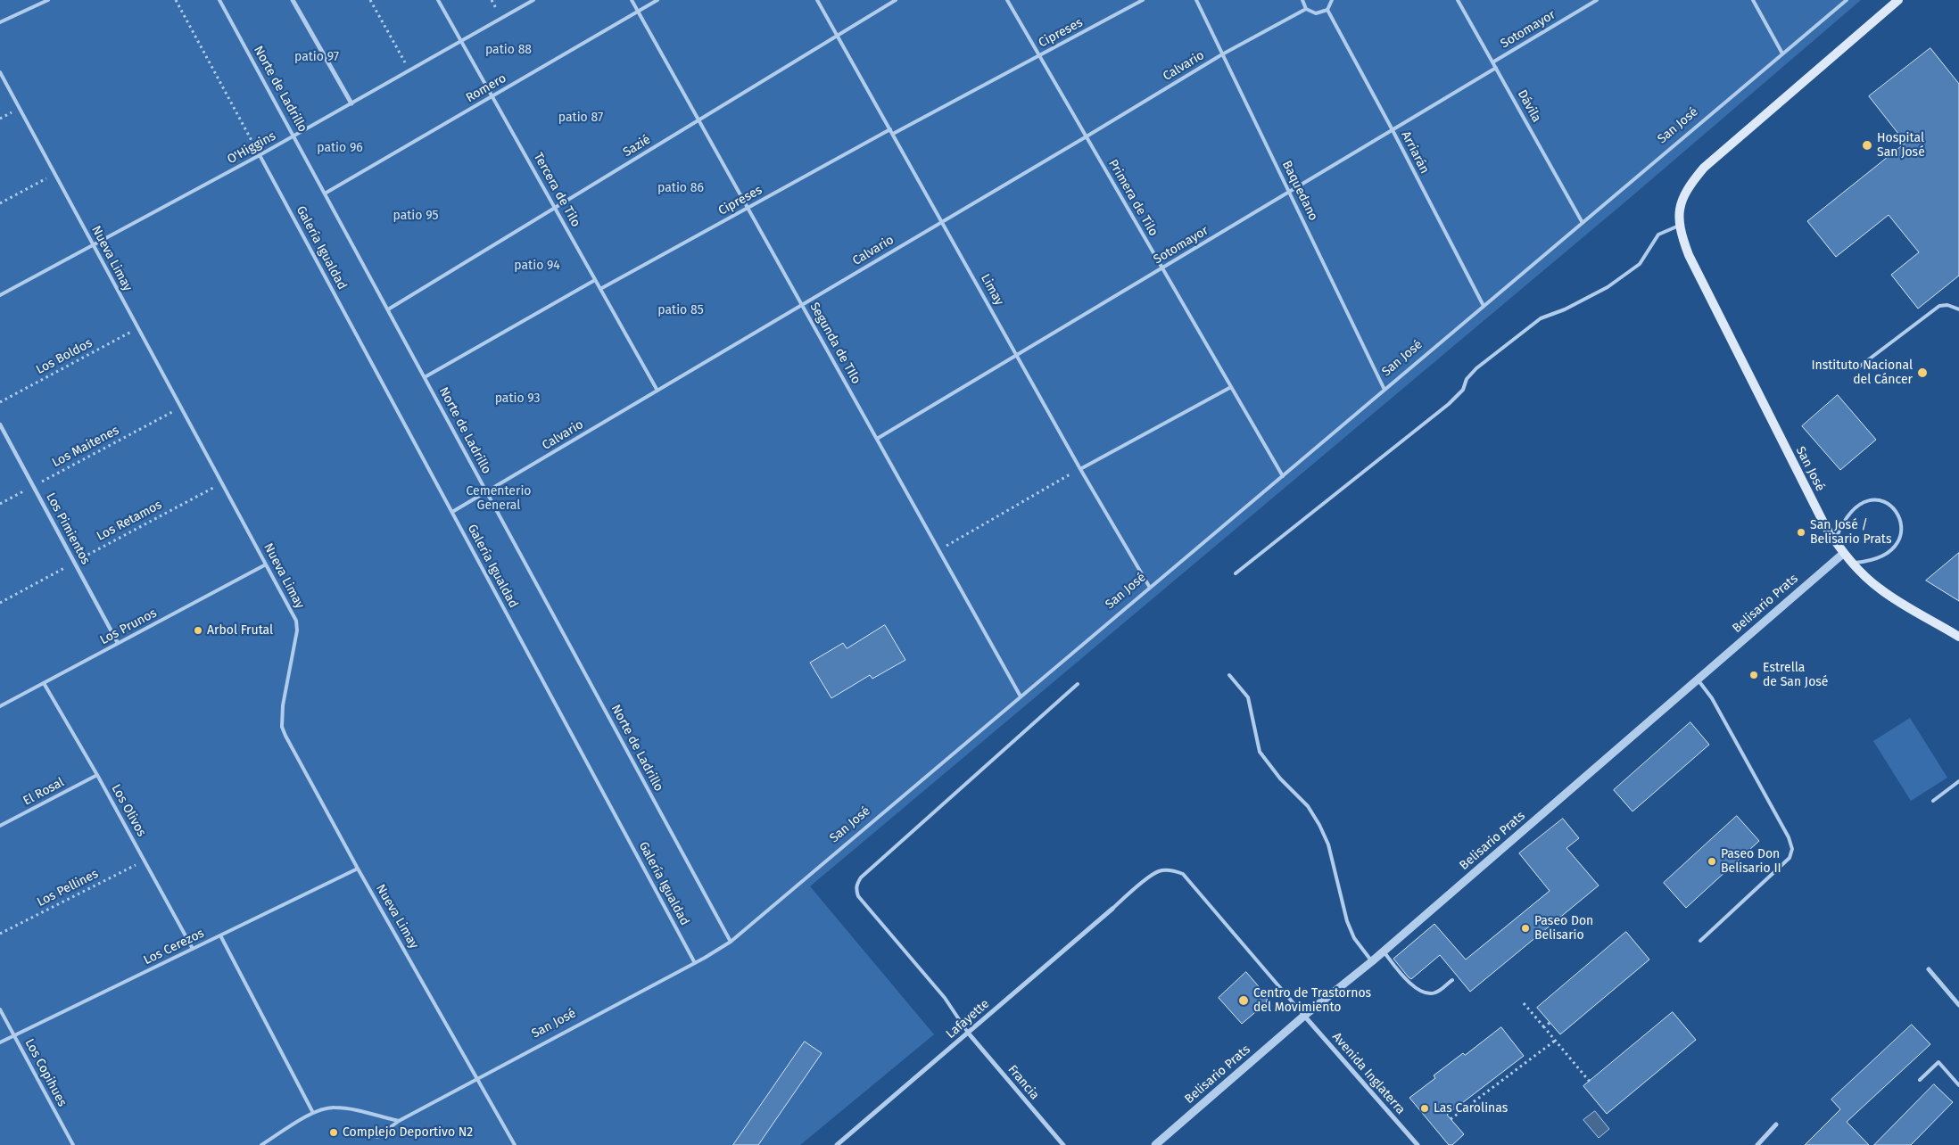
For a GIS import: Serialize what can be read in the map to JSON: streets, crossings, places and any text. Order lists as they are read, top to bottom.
{
  "streets": {
    "main road": ["San José"],
    "street": [
      "Los Pimientos",
      "Belisario Prats",
      "Lafayette",
      "Avenida Inglaterra",
      "Francia"
    ],
    "lane": [
      "Sotomayor",
      "Cipreses",
      "Calvario",
      "Romero",
      "Norte de Ladrillo",
      "Dávila",
      "Sazié",
      "O'Higgins",
      "Arriarán",
      "Tercera de Tilo",
      "Baquedano",
      "Primera de Tilo",
      "Galería Igualdad",
      "Nueva Limay",
      "Limay",
      "Segunda de TIlo",
      "Los Prunos",
      "El Rosal",
      "Los Olivos",
      "Los Cerezos",
      "Los Copihues"
    ],
    "path": [
      "Los Boldos",
      "Los Maitenes",
      "Los Retamos",
      "Los Pellines"
    ]
  },
  "crossings": [
    ["Sotomayor", "Dávila"],
    ["Sotomayor", "Arriarán"],
    ["Sotomayor", "Baquedano"],
    ["Sotomayor", "Primera de Tilo"],
    ["Sotomayor", "Limay"],
    ["Sotomayor", "Segunda de TIlo"],
    ["Cipreses", "Tercera de Tilo"],
    ["Cipreses", "Primera de Tilo"],
    ["Cipreses", "Limay"],
    ["Cipreses", "Segunda de TIlo"],
    ["Calvario", "Norte de Ladrillo"],
    ["Calvario", "Tercera de Tilo"],
    ["Calvario", "Baquedano"],
    ["Calvario", "Primera de Tilo"],
    ["Calvario", "Galería Igualdad"],
    ["Calvario", "Limay"],
    ["Calvario", "Segunda de TIlo"],
    ["Romero", "Norte de Ladrillo"],
    ["Romero", "Tercera de Tilo"],
    ["Romero", "Segunda de TIlo"],
    ["Norte de Ladrillo", "San José"],
    ["Norte de Ladrillo", "Sazié"],
    ["Norte de Ladrillo", "O'Higgins"],
    ["Dávila", "San José"],
    ["San José", "Arriarán"],
    ["San José", "Baquedano"],
    ["San José", "Primera de Tilo"],
    ["San José", "Galería Igualdad"],
    ["San José", "Nueva Limay"],
    ["San José", "Limay"],
    ["San José", "Segunda de TIlo"],
    ["San José", "Belisario Prats"],
    ["Sazié", "Tercera de Tilo"],
    ["Sazié", "Limay"],
    ["Sazié", "Segunda de TIlo"],
    ["O'Higgins", "Tercera de Tilo"],
    ["O'Higgins", "Galería Igualdad"],
    ["O'Higgins", "Nueva Limay"],
    ["Nueva Limay", "Los Boldos"],
    ["Nueva Limay", "Los Maitenes"],
    ["Nueva Limay", "Los Retamos"],
    ["Nueva Limay", "Los Prunos"],
    ["Nueva Limay", "Los Cerezos"],
    ["Los Maitenes", "Los Pimientos"],
    ["Los Retamos", "Los Pimientos"],
    ["Los Pimientos", "Los Prunos"],
    ["Belisario Prats", "Avenida Inglaterra"],
    ["Los Prunos", "Los Olivos"],
    ["El Rosal", "Los Olivos"],
    ["Los Olivos", "Los Pellines"],
    ["Los Olivos", "Los Cerezos"],
    ["Los Cerezos", "Los Copihues"],
    ["Lafayette", "Francia"]
  ],
  "parks": [
    "patio 88",
    "patio 97",
    "patio 87",
    "patio 96",
    "patio 86",
    "patio 95",
    "patio 94",
    "patio 85",
    "patio 93",
    "Cementerio General"
  ],
  "places": [
    "Hospital San José",
    "Instituto Nacional del Cáncer",
    "San José / Belisario Prats",
    "Arbol Frutal",
    "Estrella de San José",
    "Paseo Don Belisario II",
    "Paseo Don Belisario",
    "Centro de Trastornos del Movimiento",
    "Las Carolinas",
    "Complejo Deportivo N2"
  ]
}
